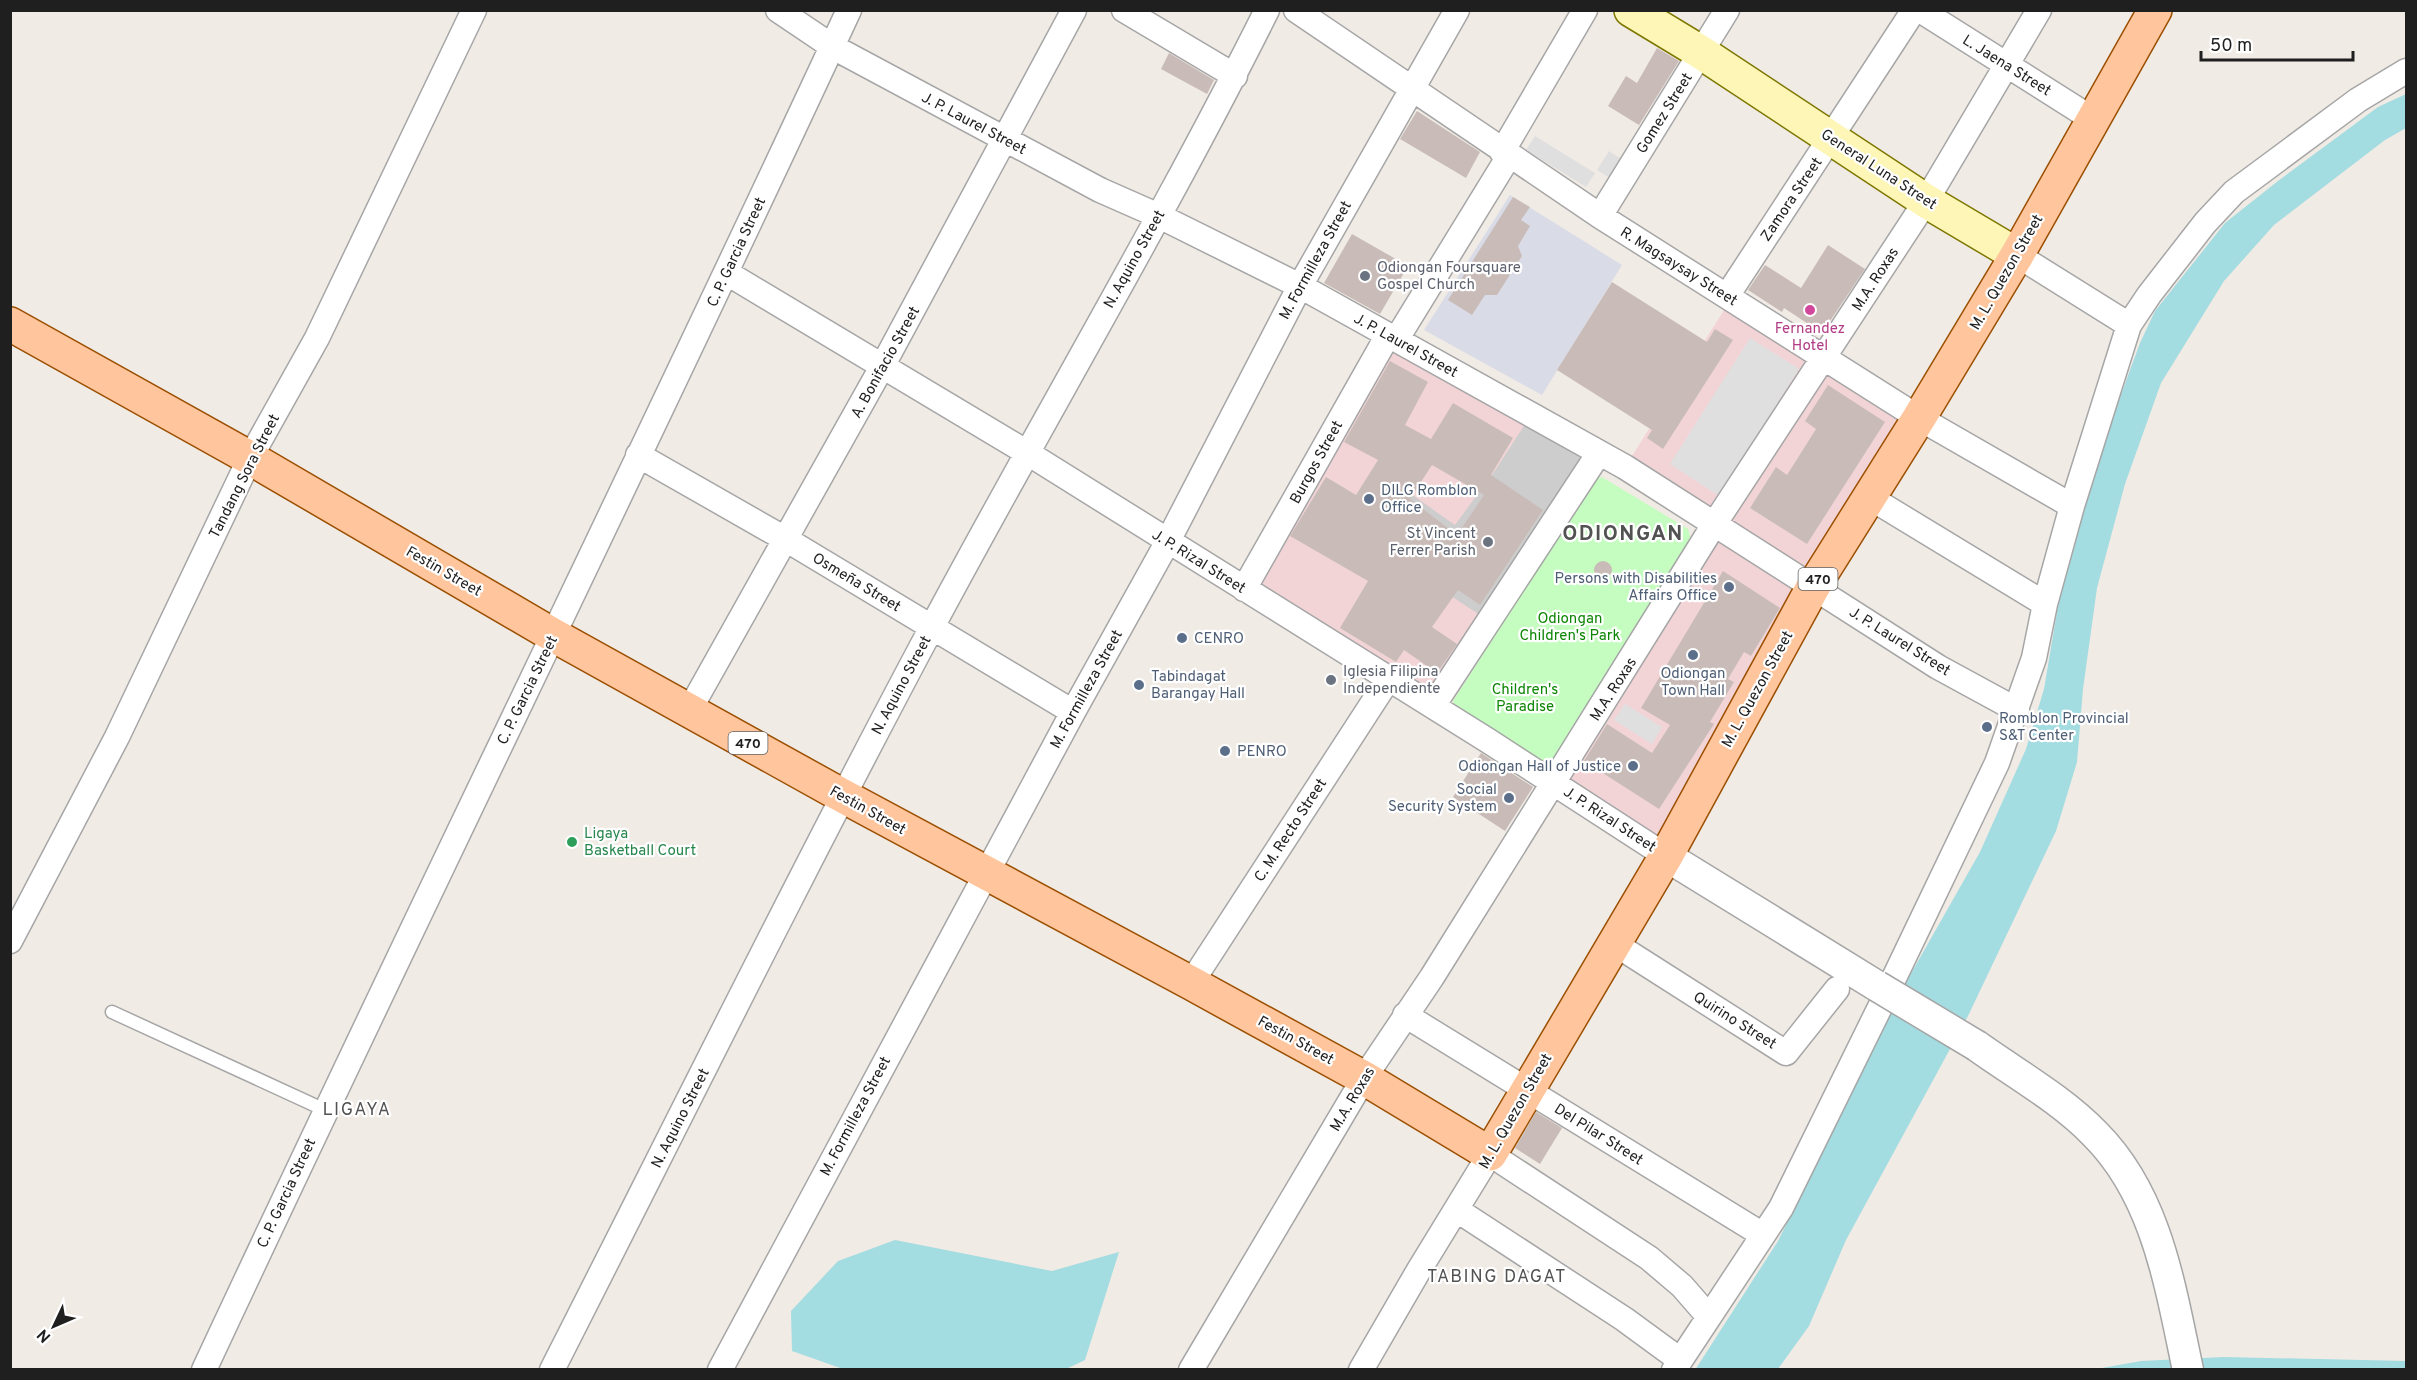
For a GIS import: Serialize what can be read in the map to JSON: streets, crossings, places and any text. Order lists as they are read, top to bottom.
{
  "streets": {
    "main road": [
      "General Luna Street",
      "M. L. Quezon Street",
      "Festin Street",
      "470"
    ],
    "street": [
      "L. Jaena Street",
      "Gomez Street",
      "J. P. Laurel Street",
      "Zamora Street",
      "C. P. Garcia Street",
      "N. Aquino Street",
      "M. Formilleza Street",
      "R. Magsaysay Street",
      "M.A. Roxas",
      "A. Bonifacio Street",
      "Burgos Street",
      "Tandang Sora Street",
      "J. P. Rizal Street",
      "Osmeña Street",
      "C. M. Recto Street",
      "Quirino Street",
      "Del Pilar Street"
    ]
  },
  "crossings": [
    ["L. Jaena Street", "M. L. Quezon Street"],
    ["L. Jaena Street", "M.A. Roxas"],
    ["Gomez Street", "General Luna Street"],
    ["Gomez Street", "R. Magsaysay Street"],
    ["J. P. Laurel Street", "C. P. Garcia Street"],
    ["J. P. Laurel Street", "N. Aquino Street"],
    ["J. P. Laurel Street", "M. Formilleza Street"],
    ["J. P. Laurel Street", "M. L. Quezon Street"],
    ["J. P. Laurel Street", "M.A. Roxas"],
    ["J. P. Laurel Street", "A. Bonifacio Street"],
    ["J. P. Laurel Street", "Burgos Street"],
    ["General Luna Street", "Zamora Street"],
    ["General Luna Street", "M. L. Quezon Street"],
    ["General Luna Street", "M.A. Roxas"],
    ["Zamora Street", "R. Magsaysay Street"],
    ["C. P. Garcia Street", "J. P. Rizal Street"],
    ["C. P. Garcia Street", "Festin Street"],
    ["C. P. Garcia Street", "Osmeña Street"],
    ["N. Aquino Street", "J. P. Rizal Street"],
    ["N. Aquino Street", "Festin Street"],
    ["N. Aquino Street", "Osmeña Street"],
    ["M. Formilleza Street", "R. Magsaysay Street"],
    ["M. Formilleza Street", "J. P. Rizal Street"],
    ["M. Formilleza Street", "Festin Street"],
    ["M. Formilleza Street", "Osmeña Street"],
    ["R. Magsaysay Street", "M. L. Quezon Street"],
    ["R. Magsaysay Street", "M.A. Roxas"],
    ["R. Magsaysay Street", "Burgos Street"],
    ["M. L. Quezon Street", "J. P. Rizal Street"],
    ["M. L. Quezon Street", "Festin Street"],
    ["M. L. Quezon Street", "Quirino Street"],
    ["M. L. Quezon Street", "Del Pilar Street"],
    ["M.A. Roxas", "J. P. Rizal Street"],
    ["M.A. Roxas", "Festin Street"],
    ["M.A. Roxas", "Del Pilar Street"],
    ["A. Bonifacio Street", "J. P. Rizal Street"],
    ["A. Bonifacio Street", "Festin Street"],
    ["A. Bonifacio Street", "Osmeña Street"],
    ["Burgos Street", "J. P. Rizal Street"],
    ["Tandang Sora Street", "Festin Street"],
    ["J. P. Rizal Street", "C. M. Recto Street"],
    ["Festin Street", "C. M. Recto Street"]
  ],
  "districts": ["ODIONGAN", "LIGAYA", "TABING DAGAT"],
  "parks": ["Odiongan Children's Park", "Children's Paradise"],
  "places": [
    "Odiongan Foursquare Gospel Church",
    "Fernandez Hotel",
    "DILG Romblon Office",
    "St Vincent Ferrer Parish",
    "Persons with Disabilities Affairs Office",
    "CENRO",
    "Odiongan Town Hall",
    "Iglesia Filipina Independiente",
    "Tabindagat Barangay Hall",
    "Romblon Provincial S&T Center",
    "PENRO",
    "Odiongan Hall of Justice",
    "Social Security System",
    "Ligaya Basketball Court"
  ],
  "scale_bar": "50 m",
  "north": "bottom left"
}
